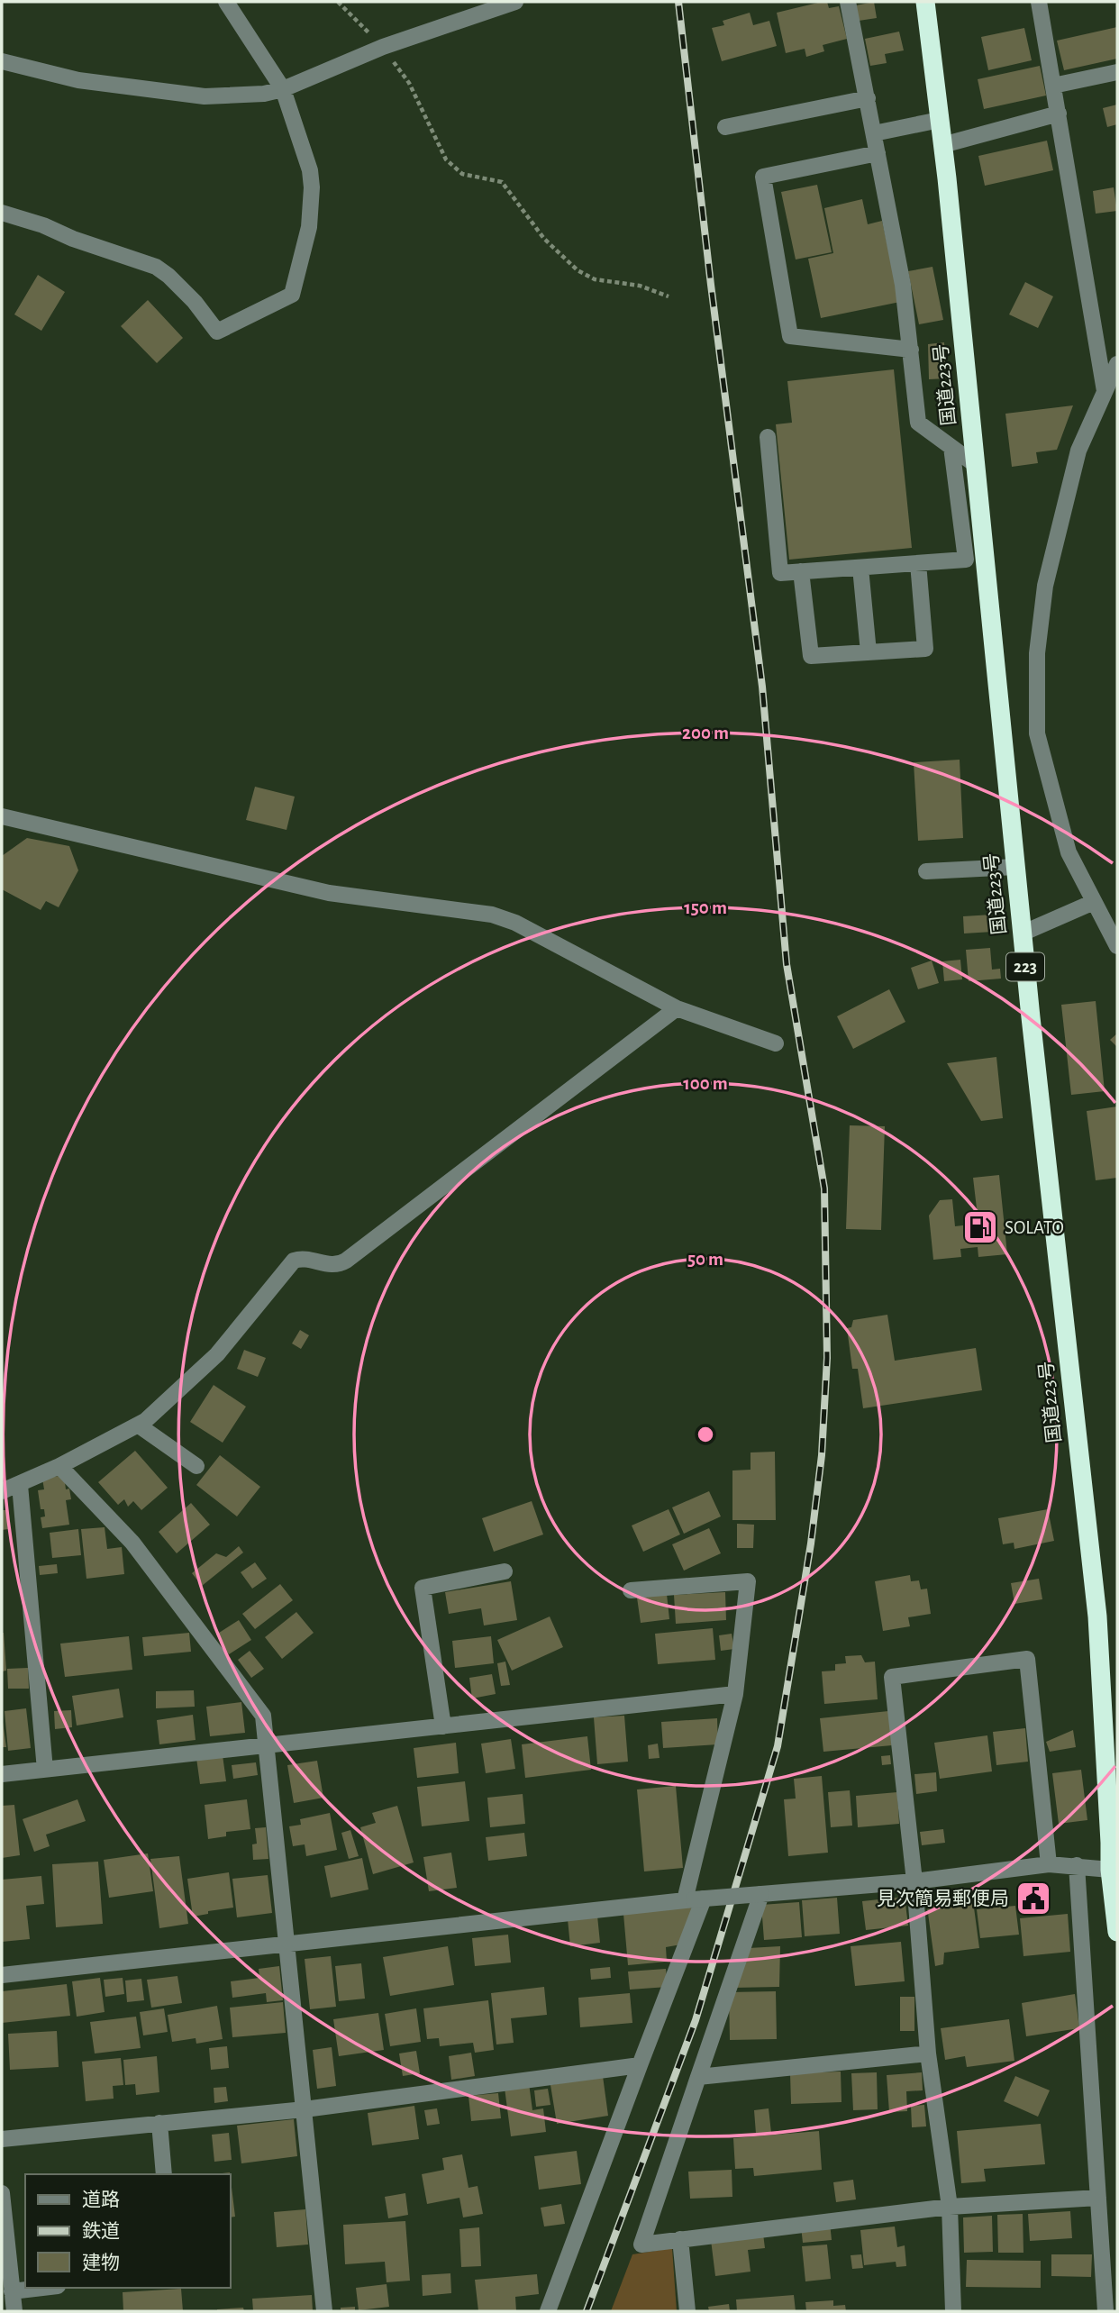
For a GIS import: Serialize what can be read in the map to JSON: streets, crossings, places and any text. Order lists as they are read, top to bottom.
{
  "streets": {
    "highway": ["国道223号", "223"]
  },
  "places": {
    "fuel station": ["SOLATO"],
    "public building": ["見次簡易郵便局"]
  },
  "legend": ["道路", "鉄道", "建物"],
  "rings": [
    "200 m",
    "150 m",
    "100 m",
    "50 m"
  ]
}
